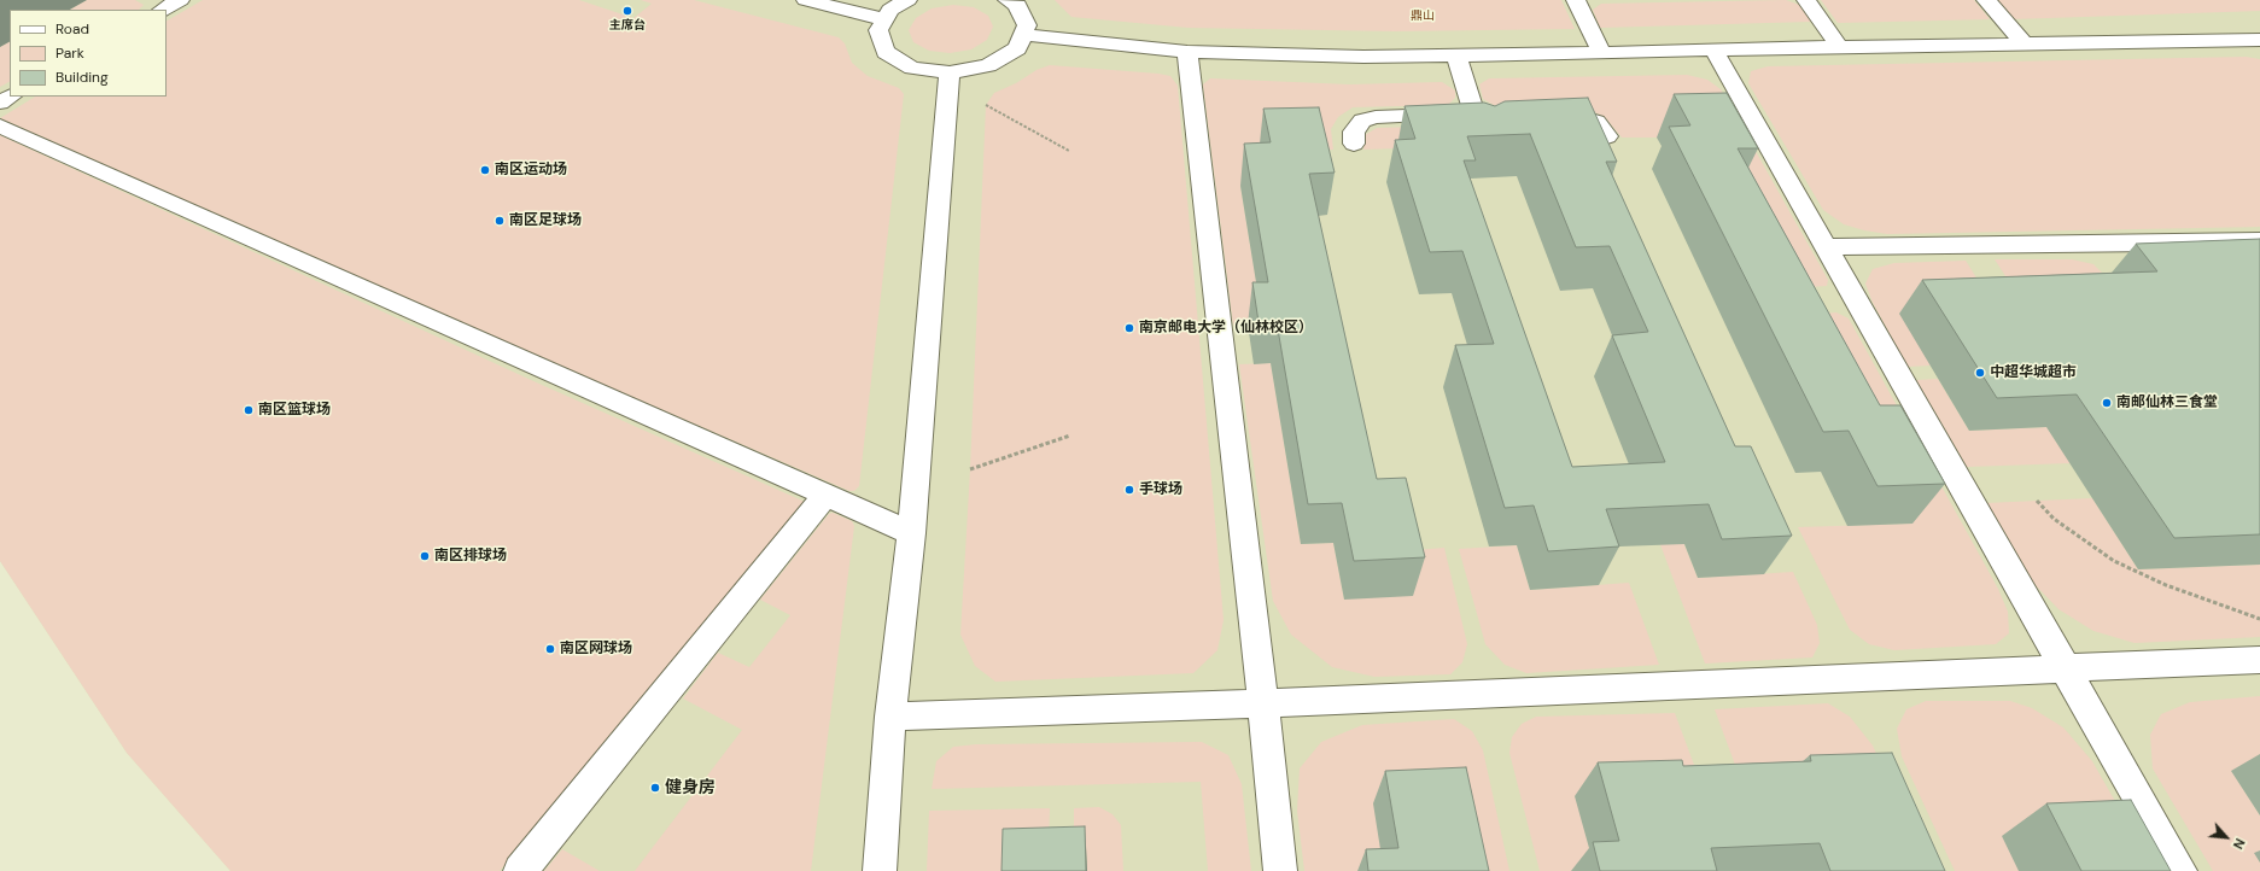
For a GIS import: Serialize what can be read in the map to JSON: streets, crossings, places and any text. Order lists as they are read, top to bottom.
{
  "parks": ["鼎山"],
  "places": [
    "主席台",
    "南区运动场",
    "南区足球场",
    "南京邮电大学（仙林校区）",
    "中超华城超市",
    "南邮仙林三食堂",
    "南区篮球场",
    "手球场",
    "南区排球场",
    "南区网球场",
    "健身房"
  ],
  "legend": ["Road", "Park", "Building"],
  "north": "bottom right"
}
